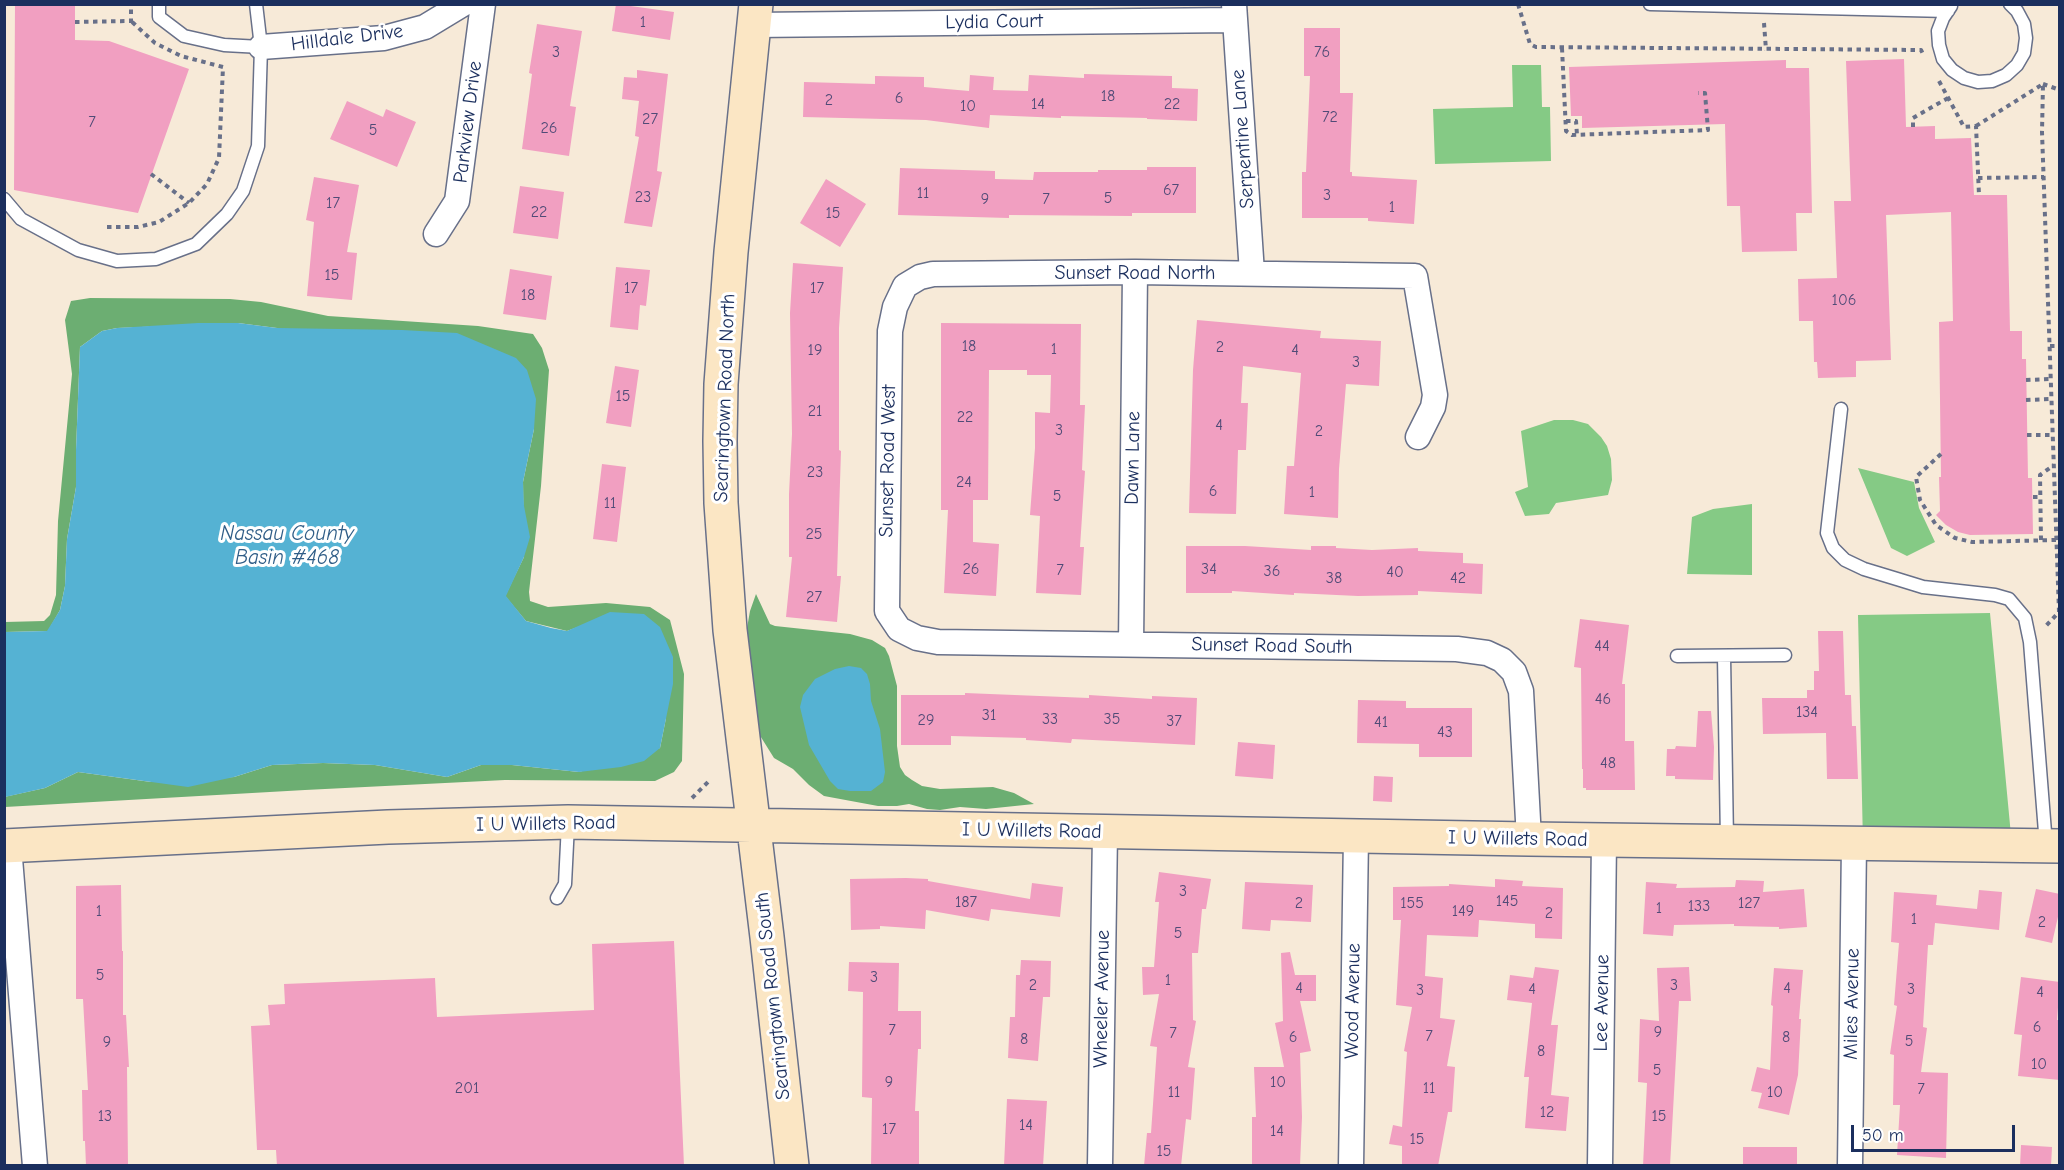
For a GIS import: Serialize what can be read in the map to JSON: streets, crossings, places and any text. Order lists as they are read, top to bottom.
{
  "streets": {
    "main road": ["Searingtown Road North", "I U Willets Road", "Searingtown Road South"],
    "street": [
      "Lydia Court",
      "Hilldale Drive",
      "Parkview Drive",
      "Serpentine Lane",
      "Sunset Road North",
      "Dawn Lane",
      "Sunset Road West",
      "Sunset Road South",
      "Wheeler Avenue",
      "Wood Avenue",
      "Lee Avenue",
      "Miles Avenue"
    ]
  },
  "crossings": [
    ["Lydia Court", "Serpentine Lane"],
    ["Lydia Court", "Searingtown Road North"],
    ["Serpentine Lane", "Sunset Road North"],
    ["Sunset Road North", "Dawn Lane"],
    ["Sunset Road North", "Sunset Road West"],
    ["Searingtown Road North", "I U Willets Road"],
    ["Searingtown Road North", "Searingtown Road South"],
    ["Dawn Lane", "Sunset Road South"],
    ["Sunset Road West", "Sunset Road South"],
    ["Sunset Road South", "I U Willets Road"],
    ["I U Willets Road", "Searingtown Road South"],
    ["I U Willets Road", "Wheeler Avenue"],
    ["I U Willets Road", "Wood Avenue"],
    ["I U Willets Road", "Lee Avenue"],
    ["I U Willets Road", "Miles Avenue"]
  ],
  "water": ["Nassau County Basin #468"],
  "house_numbers": [
    "1",
    "3",
    "76",
    "18",
    "6",
    "2",
    "14",
    "22",
    "10",
    "72",
    "27",
    "7",
    "26",
    "5",
    "67",
    "11",
    "3",
    "23",
    "5",
    "9",
    "7",
    "17",
    "1",
    "22",
    "15",
    "15",
    "17",
    "17",
    "18",
    "106",
    "18",
    "2",
    "1",
    "19",
    "4",
    "3",
    "15",
    "21",
    "22",
    "4",
    "3",
    "2",
    "23",
    "24",
    "6",
    "1",
    "5",
    "11",
    "25",
    "26",
    "34",
    "7",
    "36",
    "40",
    "38",
    "42",
    "27",
    "44",
    "46",
    "134",
    "31",
    "33",
    "35",
    "29",
    "37",
    "41",
    "43",
    "48",
    "3",
    "145",
    "187",
    "2",
    "155",
    "127",
    "133",
    "1",
    "1",
    "149",
    "2",
    "1",
    "2",
    "5",
    "5",
    "3",
    "1",
    "2",
    "3",
    "4",
    "4",
    "4",
    "3",
    "3",
    "4",
    "6",
    "7",
    "9",
    "7",
    "7",
    "6",
    "8",
    "8",
    "5",
    "9",
    "8",
    "10",
    "5",
    "9",
    "10",
    "201",
    "11",
    "7",
    "11",
    "10",
    "12",
    "13",
    "15",
    "14",
    "17",
    "14",
    "15",
    "15"
  ],
  "scale_bar": "50 m"
}
